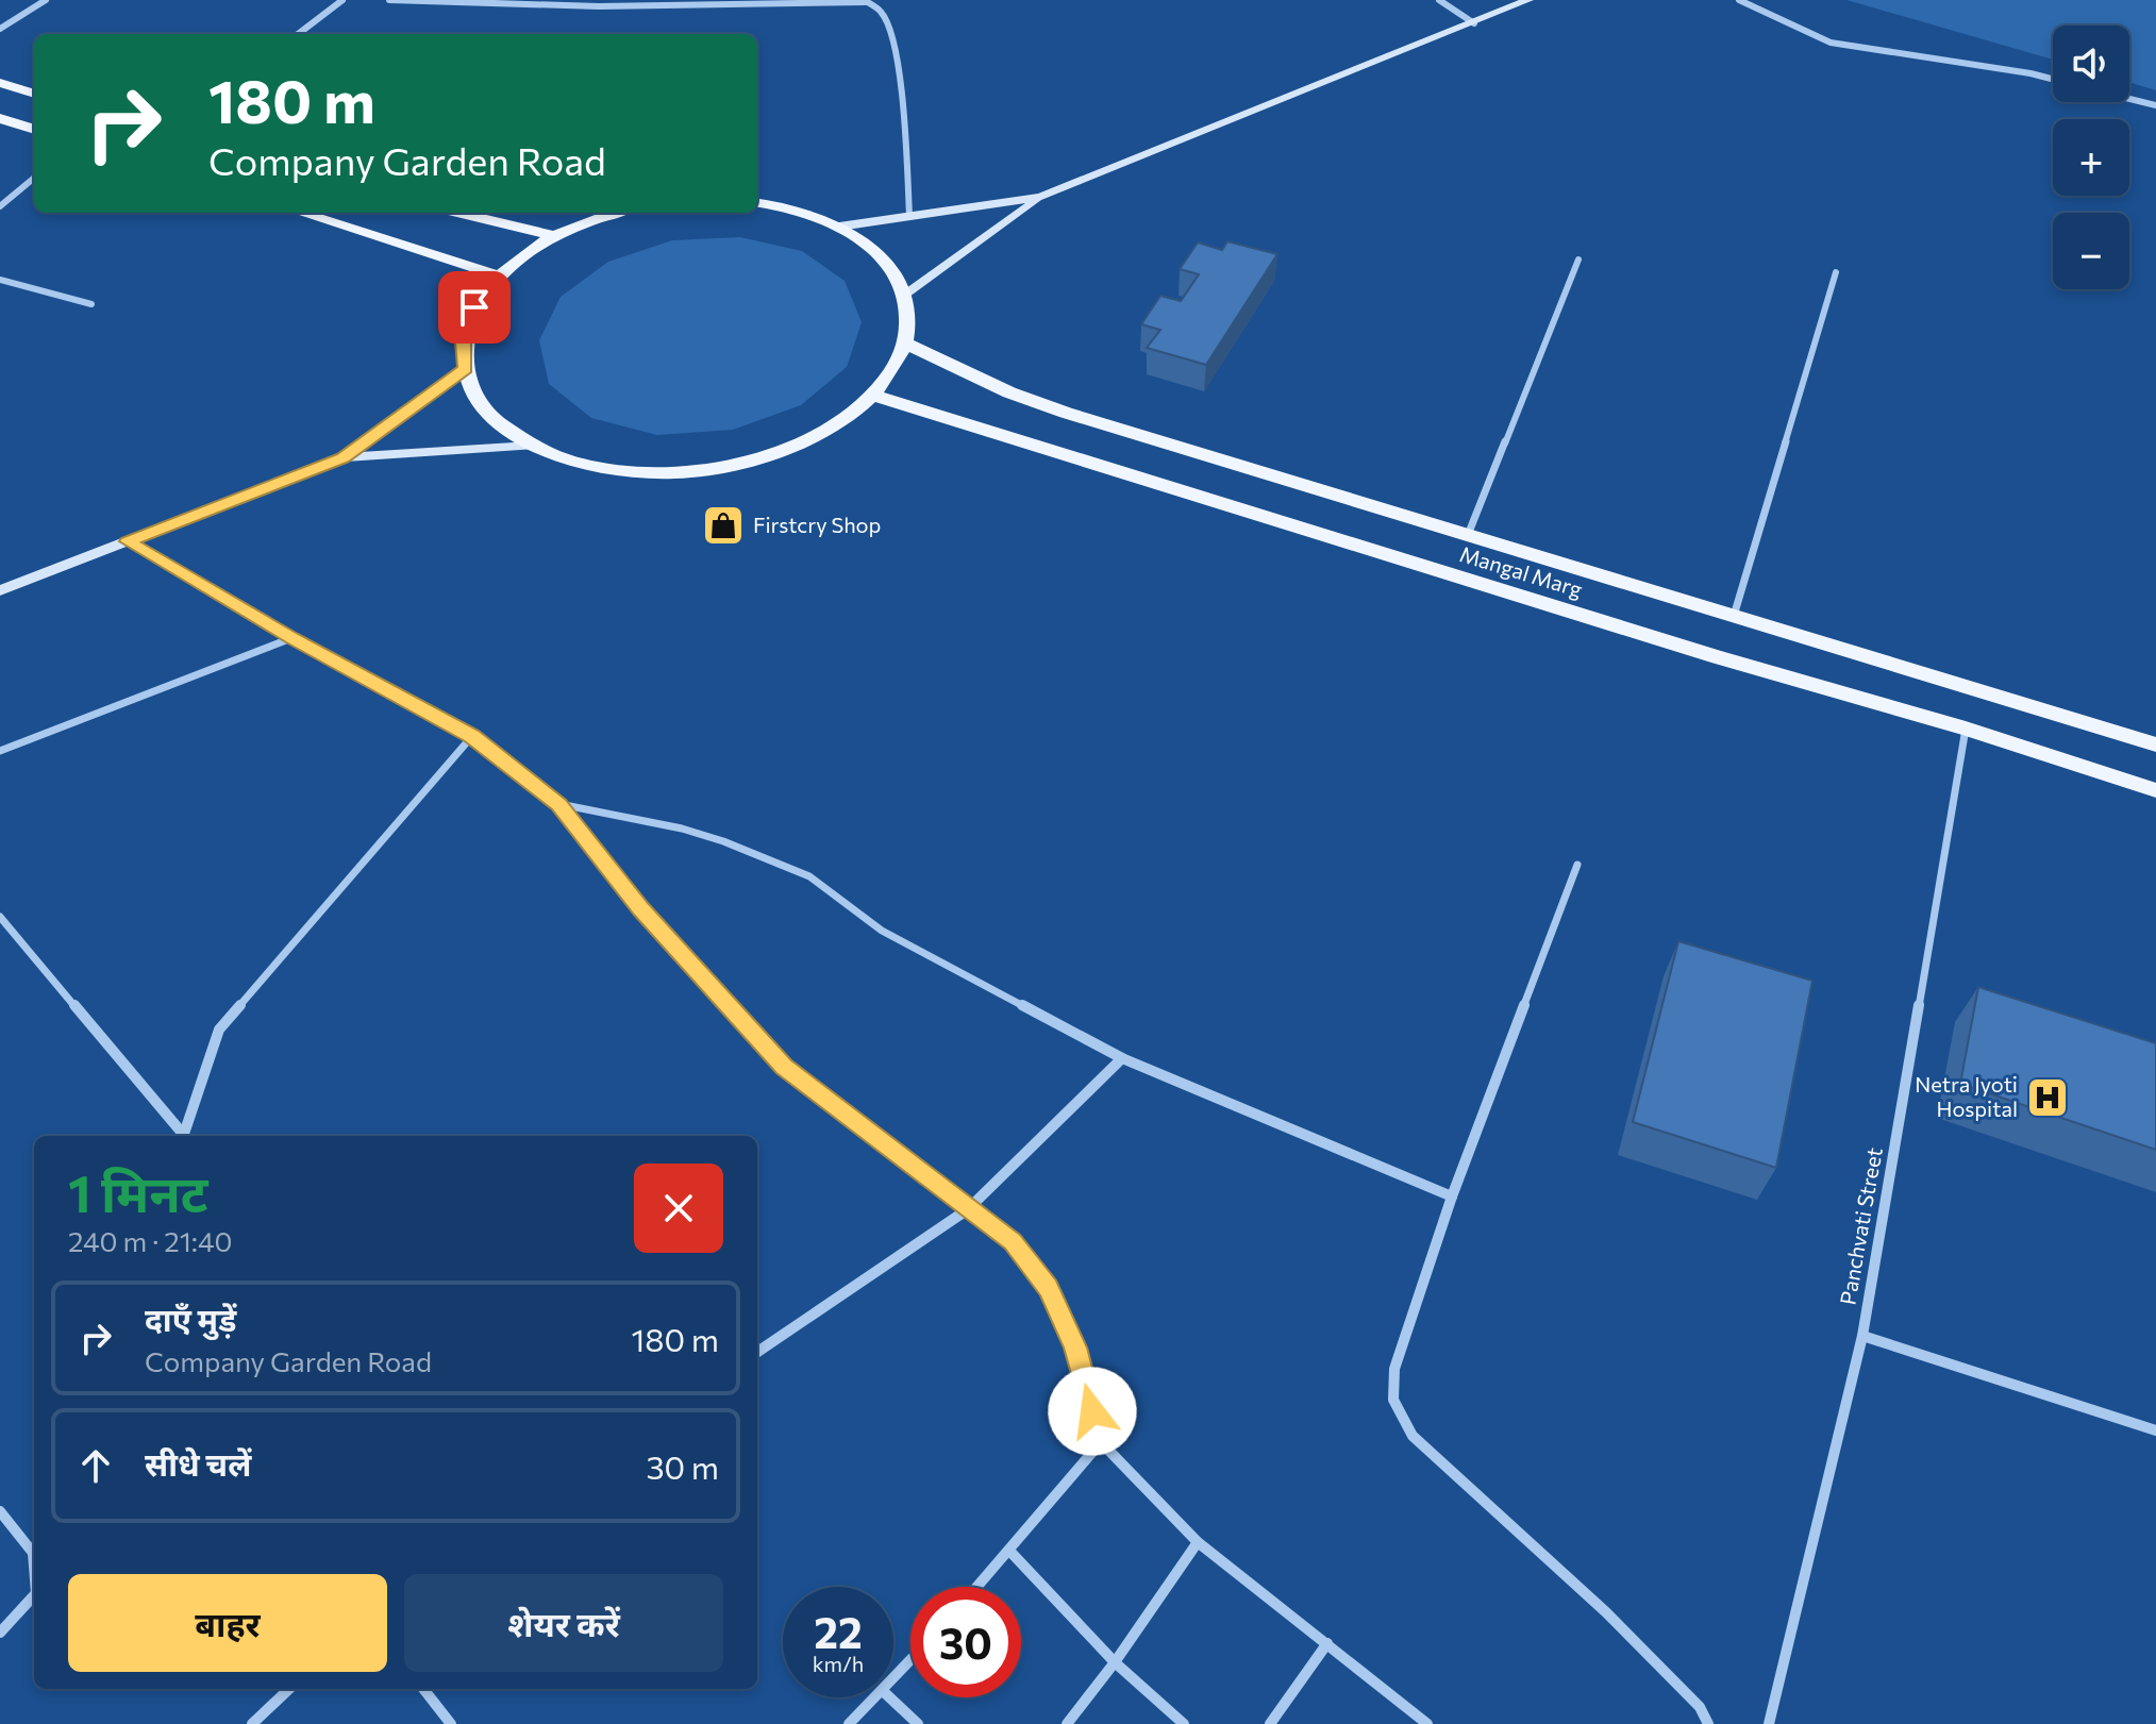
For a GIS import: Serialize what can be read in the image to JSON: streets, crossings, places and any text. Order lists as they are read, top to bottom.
{
  "streets": {
    "main road": ["Mangal Marg"],
    "street": ["Panchvati Street"]
  },
  "crossings": [
    ["Mangal Marg", "Panchvati Street"]
  ],
  "places": {
    "shop": ["Firstcry Shop"],
    "hospital": ["Netra Jyoti Hospital"]
  },
  "page": {
    "map_buttons": ["+", "−"],
    "turn": ["180 m", "Company Garden Road"],
    "heading": ["1 मिनट", "240 m · 21:40"],
    "list": [
      {
        "name": "दाएँ मुड़ें",
        "note": "Company Garden Road",
        "value": "180 m"
      },
      {
        "name": "सीधे चलें",
        "value": "30 m"
      }
    ],
    "buttons": ["बाहर", "शेयर करें"],
    "speed": "22 km/h",
    "limit": "30"
  }
}
